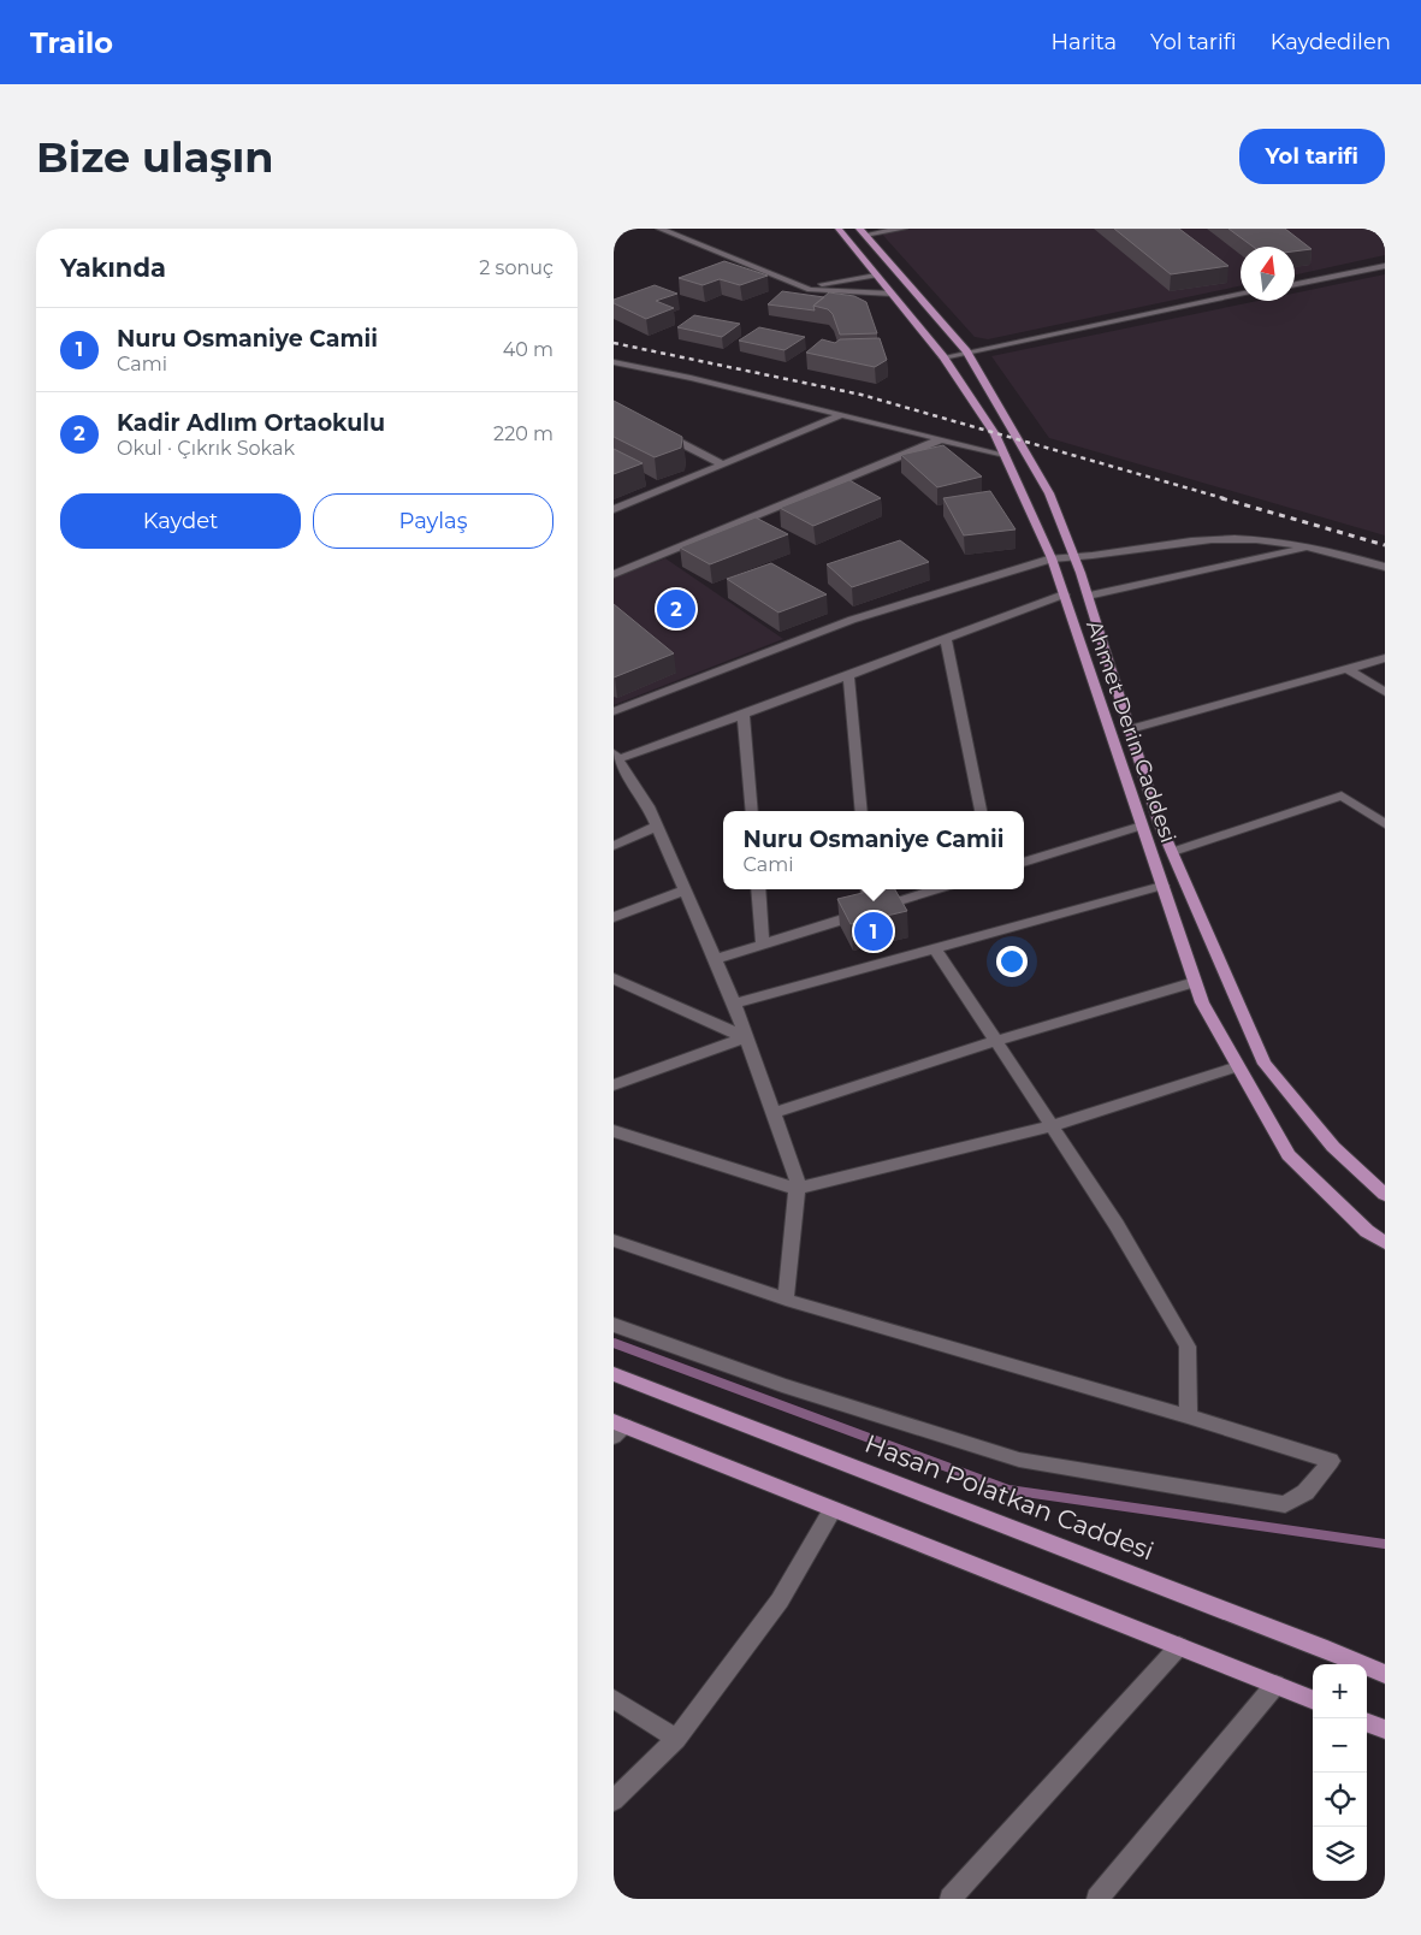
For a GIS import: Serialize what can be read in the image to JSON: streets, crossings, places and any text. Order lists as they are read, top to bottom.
{
  "streets": {
    "main road": ["Ahmet Derin Caddesi", "Hasan Polatkan Caddesi"]
  },
  "north": "top",
  "page": {
    "header": "Trailo",
    "nav": ["Harita", "Yol tarifi", "Kaydedilen"],
    "buttons": [
      "Yol tarifi",
      ["Kaydet", "Paylaş"]
    ],
    "title": "Bize ulaşın",
    "heading": ["Yakında", "2 sonuç"],
    "list": [
      {
        "mark": "1",
        "name": "Nuru Osmaniye Camii",
        "note": "Cami",
        "value": "40 m"
      },
      {
        "mark": "2",
        "name": "Kadir Adlım Ortaokulu",
        "note": "Okul · Çıkrık Sokak",
        "value": "220 m"
      }
    ],
    "pins": ["2", "1"],
    "popup": ["Nuru Osmaniye Camii", "Cami"],
    "map_buttons": ["+", "−"]
  }
}
